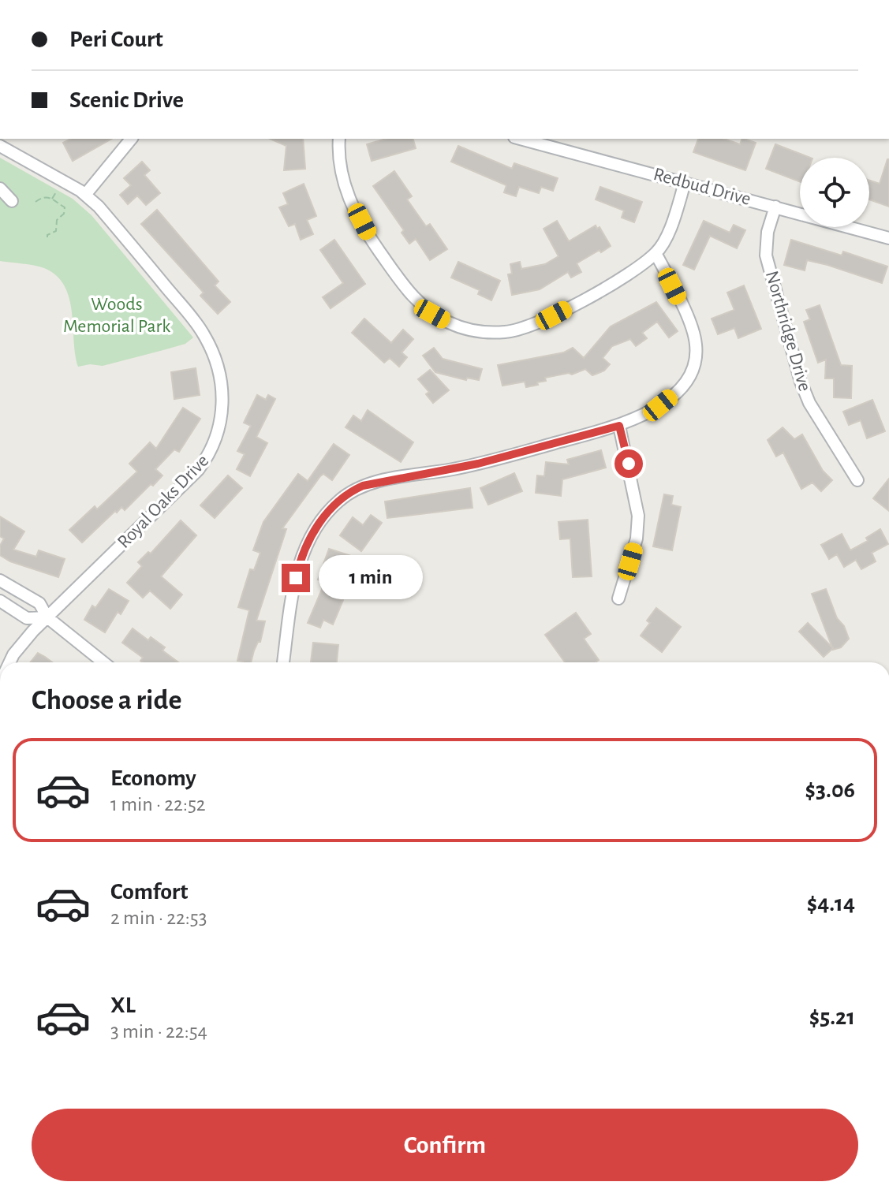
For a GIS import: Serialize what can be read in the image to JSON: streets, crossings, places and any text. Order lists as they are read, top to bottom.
{
  "streets": {
    "street": ["Redbud Drive", "Northridge Drive", "Royal Oaks Drive"]
  },
  "crossings": [
    ["Redbud Drive", "Northridge Drive"]
  ],
  "parks": ["Woods Memorial Park"],
  "page": {
    "banner": ["Peri Court", "Scenic Drive"],
    "bubble": "1 min",
    "heading": "Choose a ride",
    "list": [
      {
        "name": "Economy",
        "note": "1 min · 22:52",
        "value": "$3.06"
      },
      {
        "name": "Comfort",
        "note": "2 min · 22:53",
        "value": "$4.14"
      },
      {
        "name": "XL",
        "note": "3 min · 22:54",
        "value": "$5.21"
      }
    ],
    "buttons": "Confirm"
  }
}
